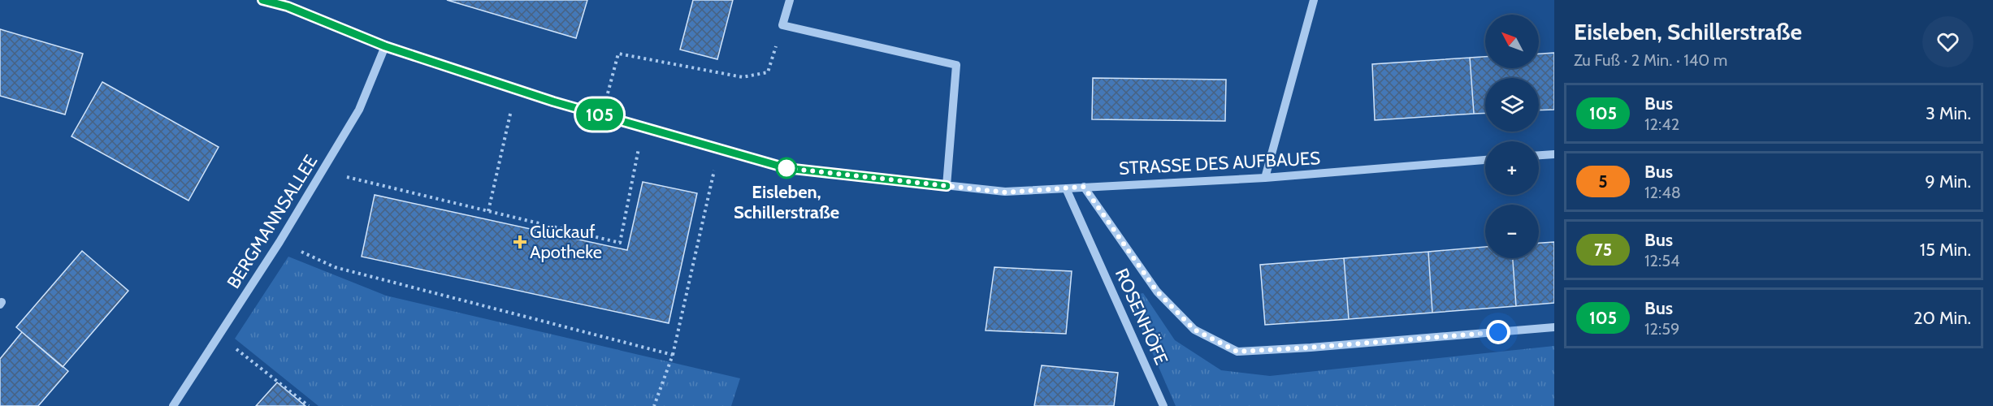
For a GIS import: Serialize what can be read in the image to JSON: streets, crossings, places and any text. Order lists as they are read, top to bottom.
{
  "streets": {
    "street": ["STRASSE DES AUFBAUES", "BERGMANNSALLEE", "ROSENHÖFE"]
  },
  "crossings": [
    ["STRASSE DES AUFBAUES", "BERGMANNSALLEE"],
    ["STRASSE DES AUFBAUES", "ROSENHÖFE"]
  ],
  "places": {
    "other": ["Eisleben, Schillerstraße"],
    "health": ["Glückauf Apotheke"]
  },
  "lines": ["bus line 105"],
  "north": "top left",
  "page": {
    "on_map": "105",
    "heading": ["Eisleben, Schillerstraße", "Zu Fuß · 2 Min. · 140 m"],
    "map_buttons": ["+", "−"],
    "list": [
      {
        "mark": "105",
        "name": "Bus",
        "note": "12:42",
        "value": "3 Min."
      },
      {
        "mark": "5",
        "name": "Bus",
        "note": "12:48",
        "value": "9 Min."
      },
      {
        "mark": "75",
        "name": "Bus",
        "note": "12:54",
        "value": "15 Min."
      },
      {
        "mark": "105",
        "name": "Bus",
        "note": "12:59",
        "value": "20 Min."
      }
    ]
  }
}
